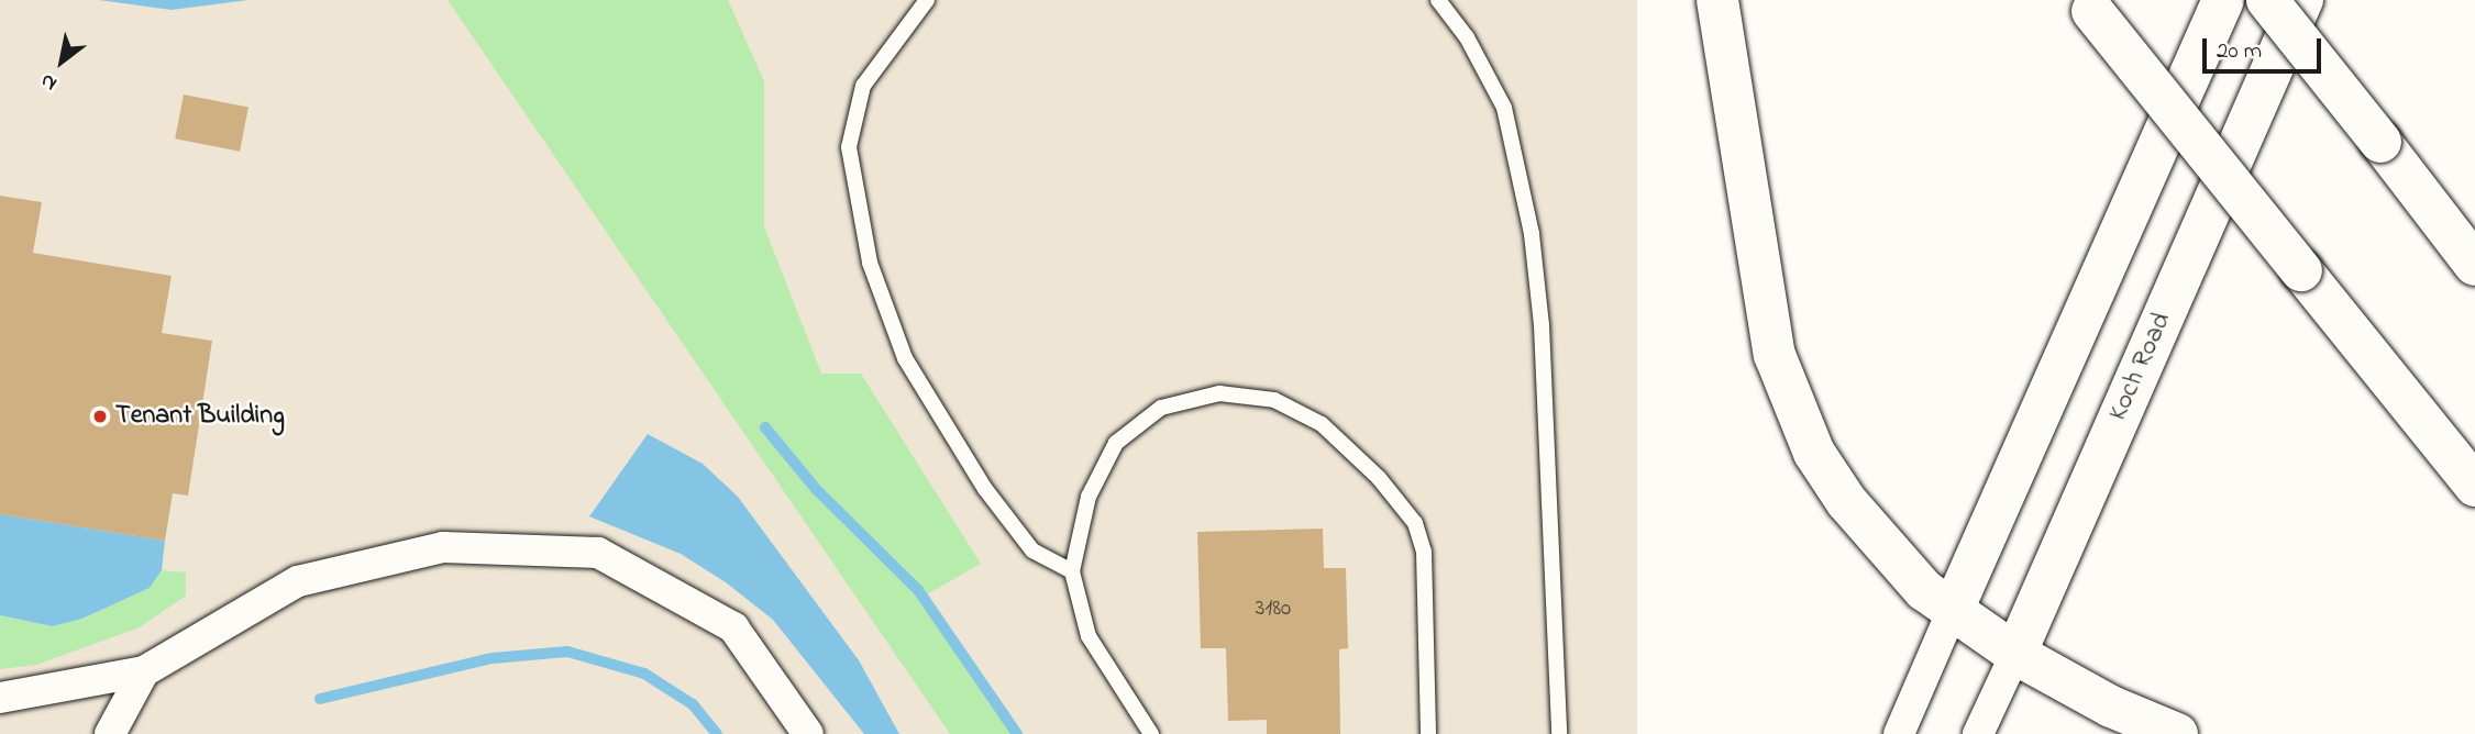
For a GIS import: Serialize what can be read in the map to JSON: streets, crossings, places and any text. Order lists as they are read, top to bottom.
{
  "streets": {
    "main road": ["Koch Road"]
  },
  "places": ["Tenant Building"],
  "house_numbers": ["3180"],
  "scale_bar": "20 m",
  "north": "bottom left"
}
